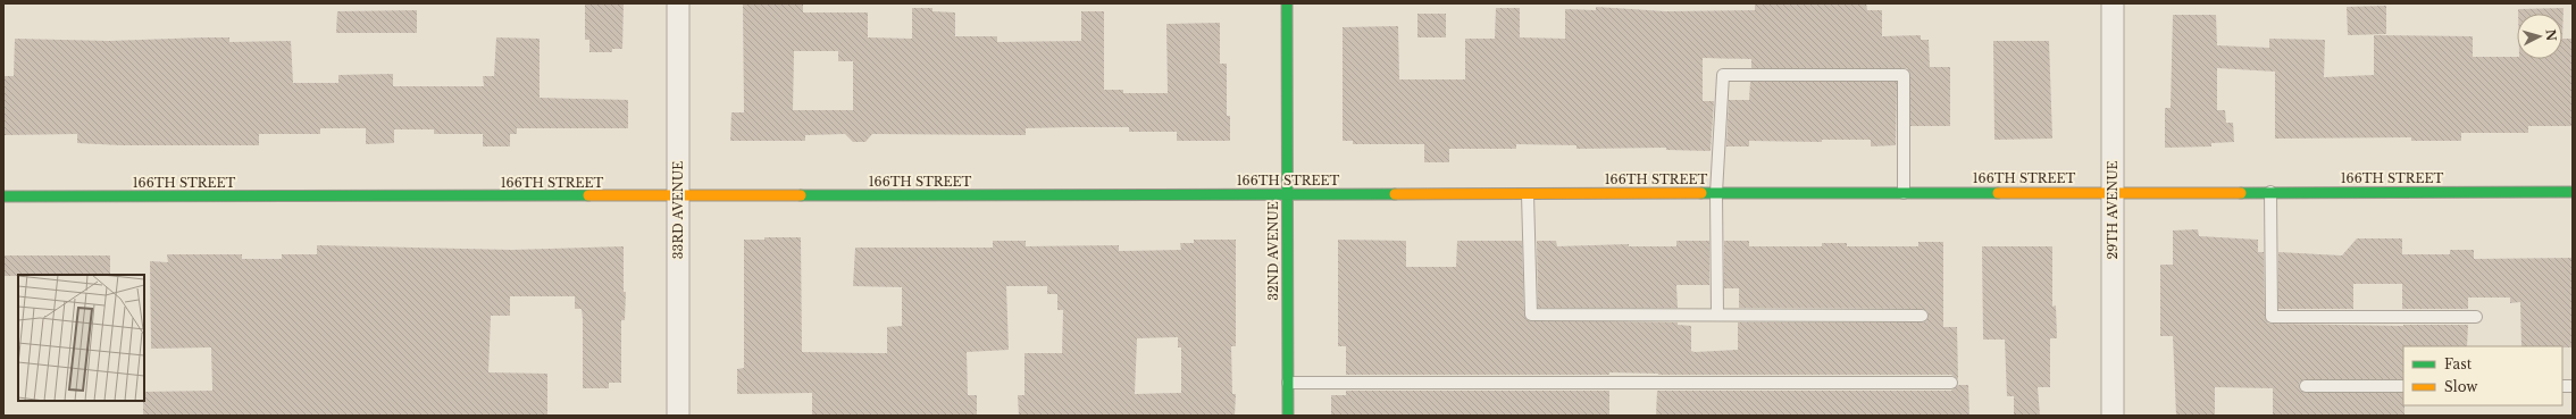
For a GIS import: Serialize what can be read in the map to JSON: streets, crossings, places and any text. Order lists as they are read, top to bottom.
{
  "streets": {
    "street": [
      "166TH STREET",
      "33RD AVENUE",
      "29TH AVENUE",
      "32ND AVENUE"
    ]
  },
  "crossings": [
    ["166TH STREET", "33RD AVENUE"],
    ["166TH STREET", "29TH AVENUE"],
    ["166TH STREET", "32ND AVENUE"]
  ],
  "legend": ["Fast", "Slow"],
  "north": "right"
}
